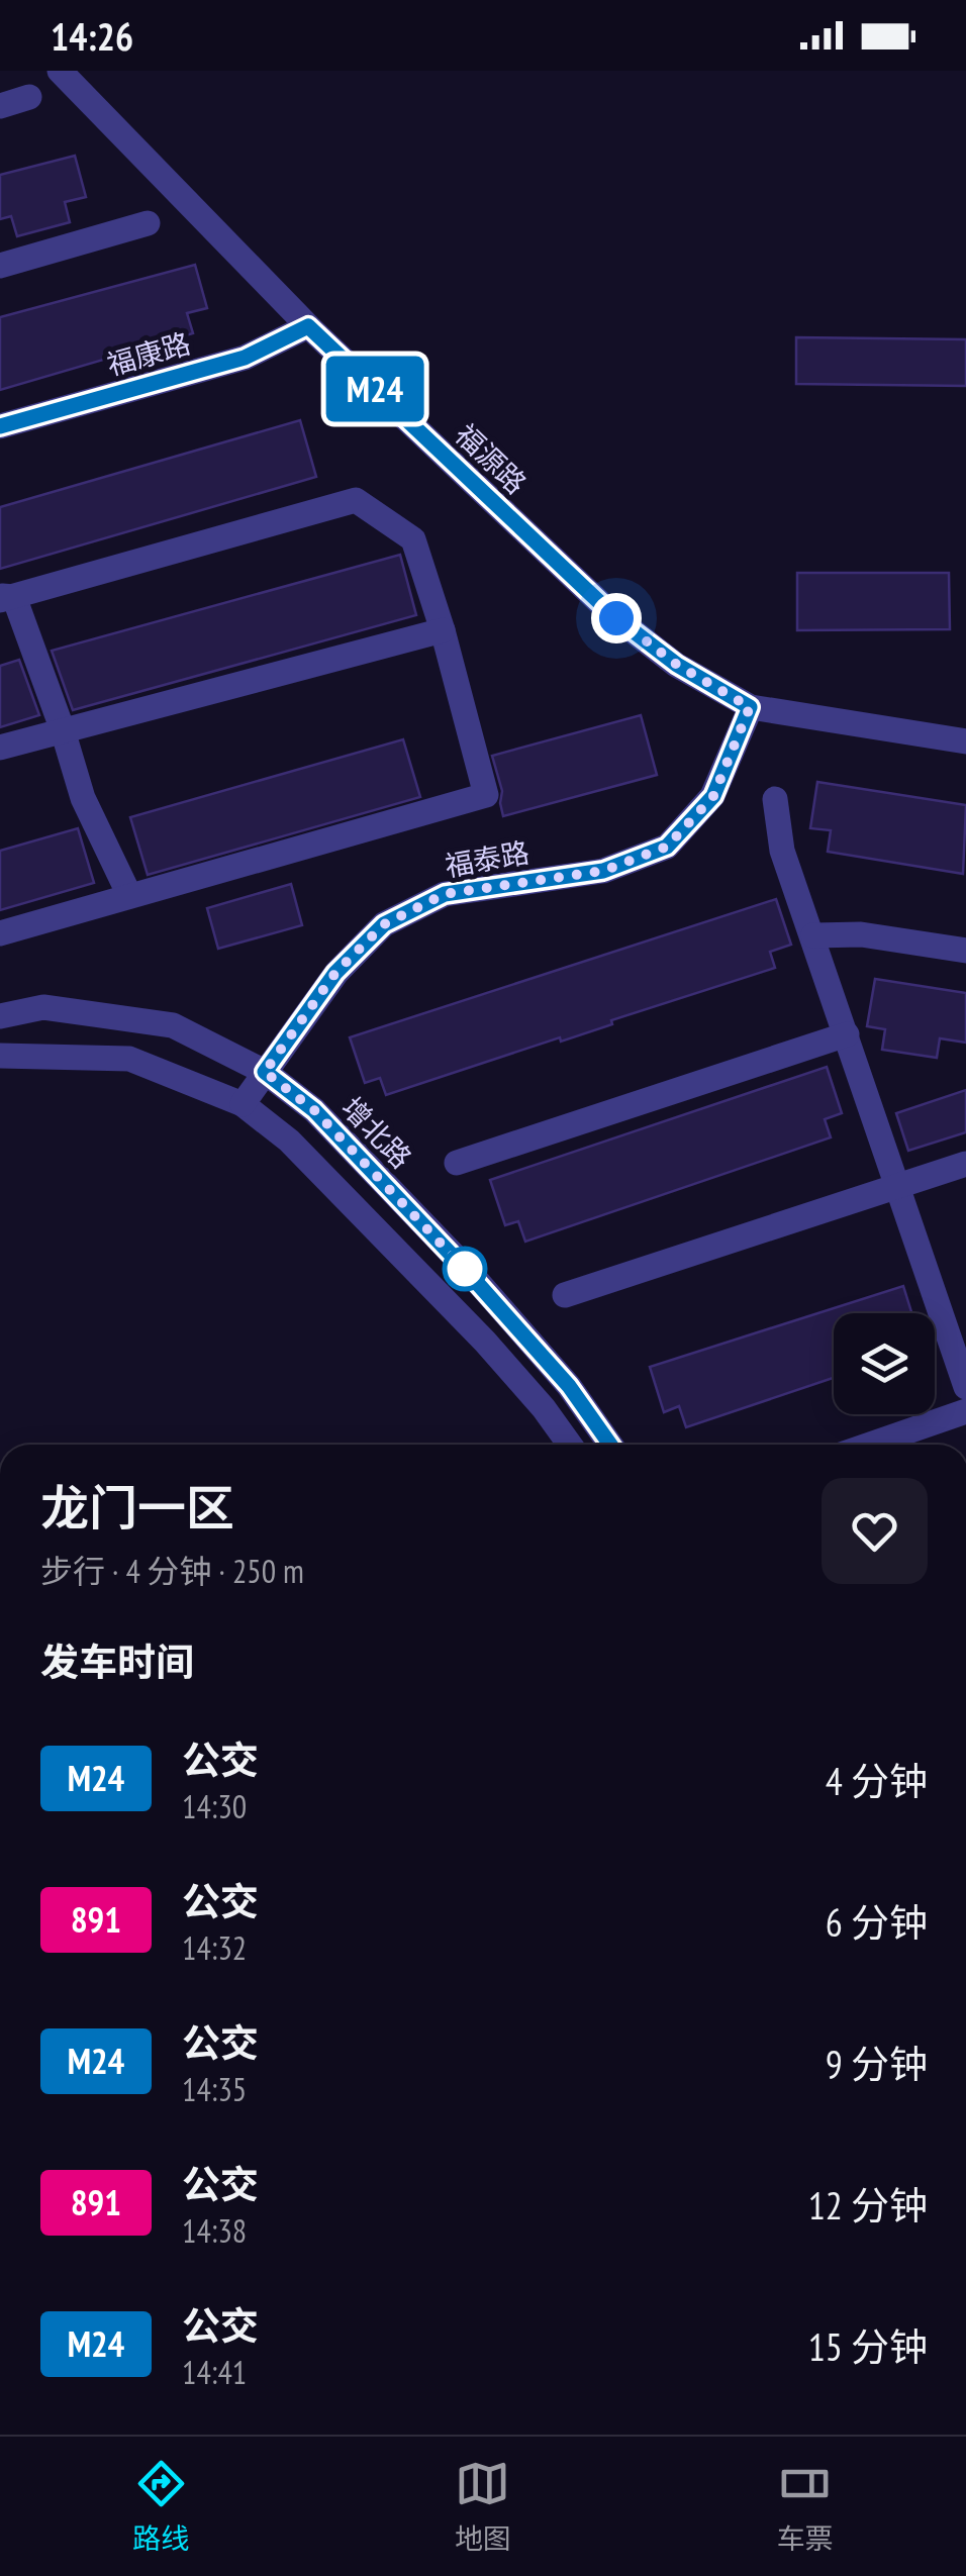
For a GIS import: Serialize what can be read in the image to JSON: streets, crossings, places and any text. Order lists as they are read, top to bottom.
{
  "streets": {
    "street": [
      "福康路",
      "福源路",
      "福泰路",
      "增北路"
    ]
  },
  "crossings": [
    ["福康路", "福源路"],
    ["福源路", "福泰路"],
    ["福泰路", "增北路"]
  ],
  "lines": ["bus line M24"],
  "page": {
    "status": "14:26",
    "on_map": "M24",
    "heading": [
      ["龙门一区", "步行 · 4 分钟 · 250 m"],
      "发车时间"
    ],
    "list": [
      {
        "mark": "M24",
        "name": "公交",
        "note": "14:30",
        "value": "4 分钟"
      },
      {
        "mark": "891",
        "name": "公交",
        "note": "14:32",
        "value": "6 分钟"
      },
      {
        "mark": "M24",
        "name": "公交",
        "note": "14:35",
        "value": "9 分钟"
      },
      {
        "mark": "891",
        "name": "公交",
        "note": "14:38",
        "value": "12 分钟"
      },
      {
        "mark": "M24",
        "name": "公交",
        "note": "14:41",
        "value": "15 分钟"
      }
    ],
    "tabs": ["路线", "地图", "车票"]
  }
}
